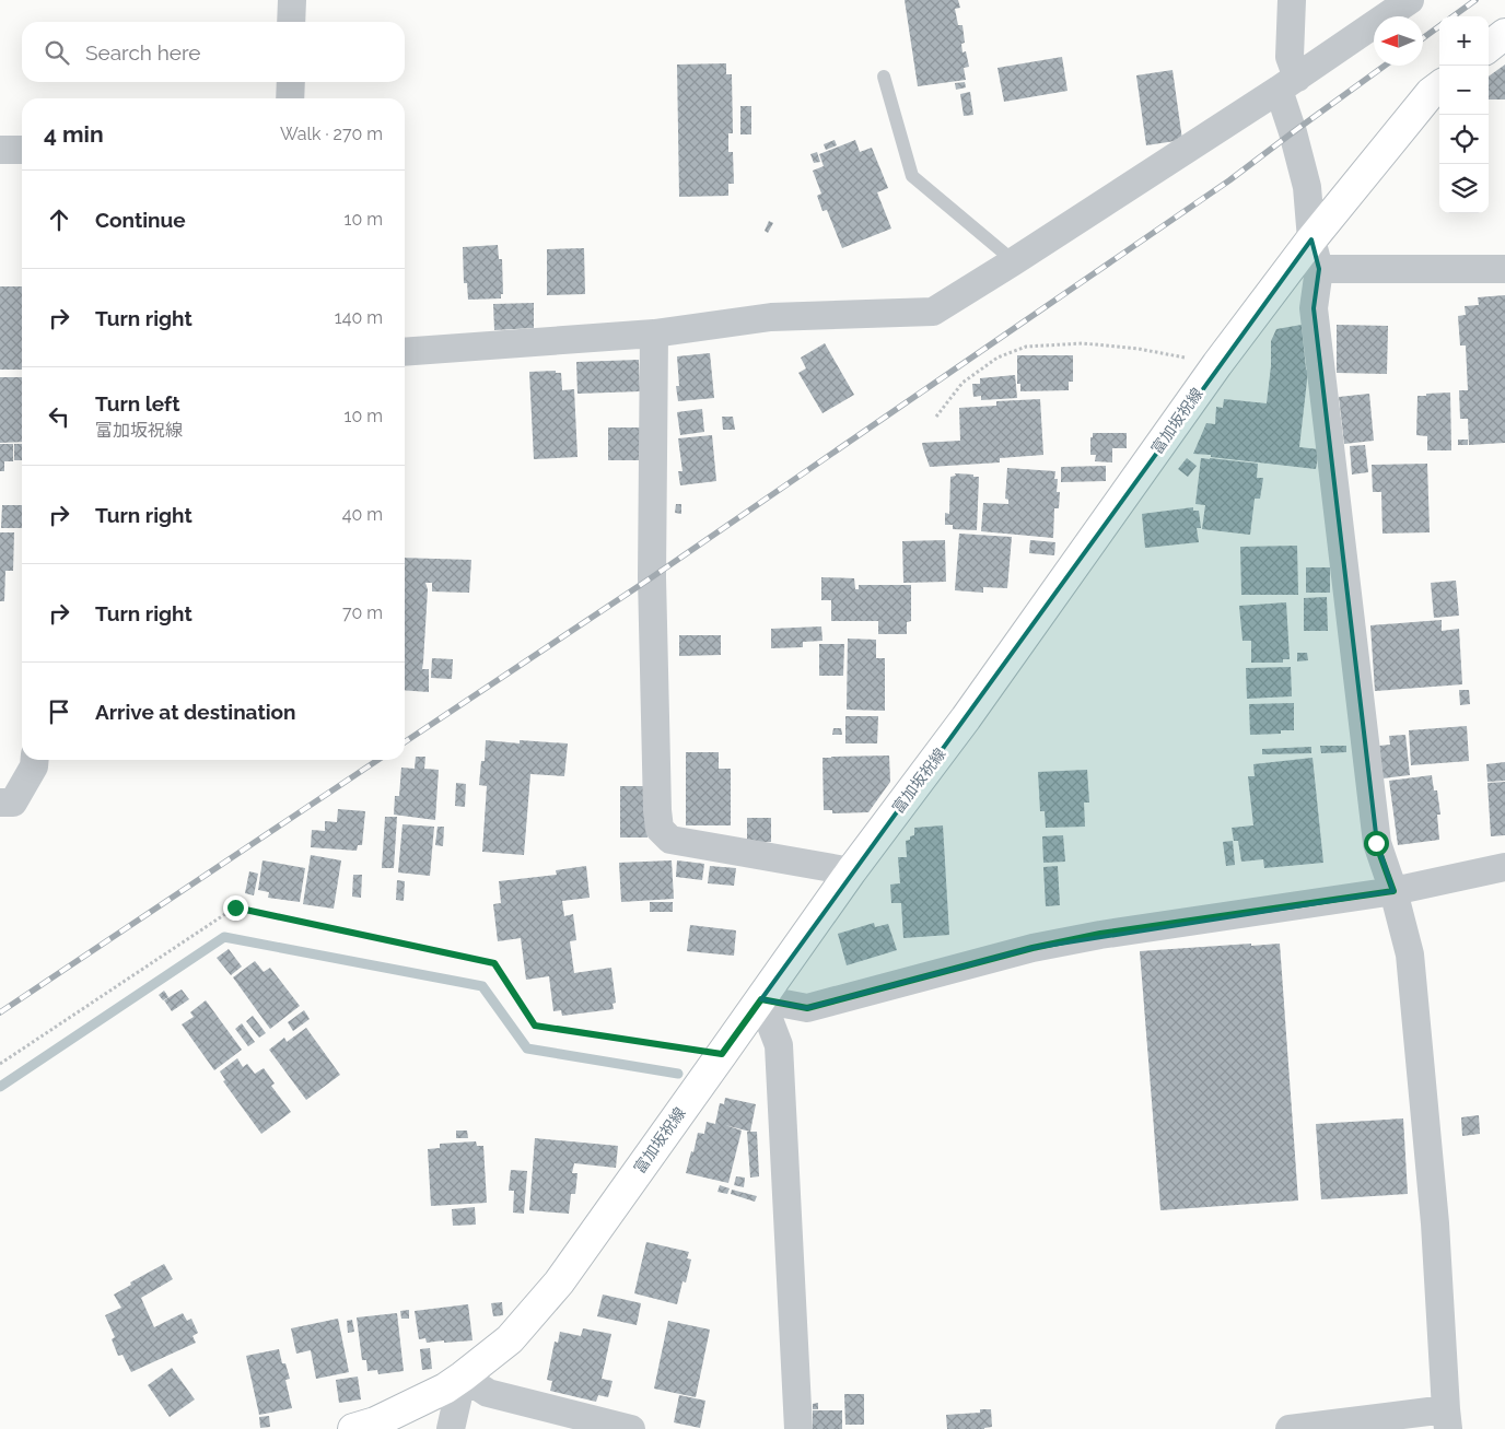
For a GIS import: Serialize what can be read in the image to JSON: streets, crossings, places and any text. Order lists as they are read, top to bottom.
{
  "streets": {
    "main road": ["富加坂祝線"]
  },
  "north": "left",
  "page": {
    "map_buttons": ["+", "−"],
    "search": "Search here",
    "heading": ["4 min", "Walk · 270 m"],
    "list": [
      ["Continue", "10 m"],
      ["Turn right", "140 m"],
      ["Turn left", "富加坂祝線", "10 m"],
      ["Turn right", "40 m"],
      ["Turn right", "70 m"],
      "Arrive at destination"
    ]
  }
}
